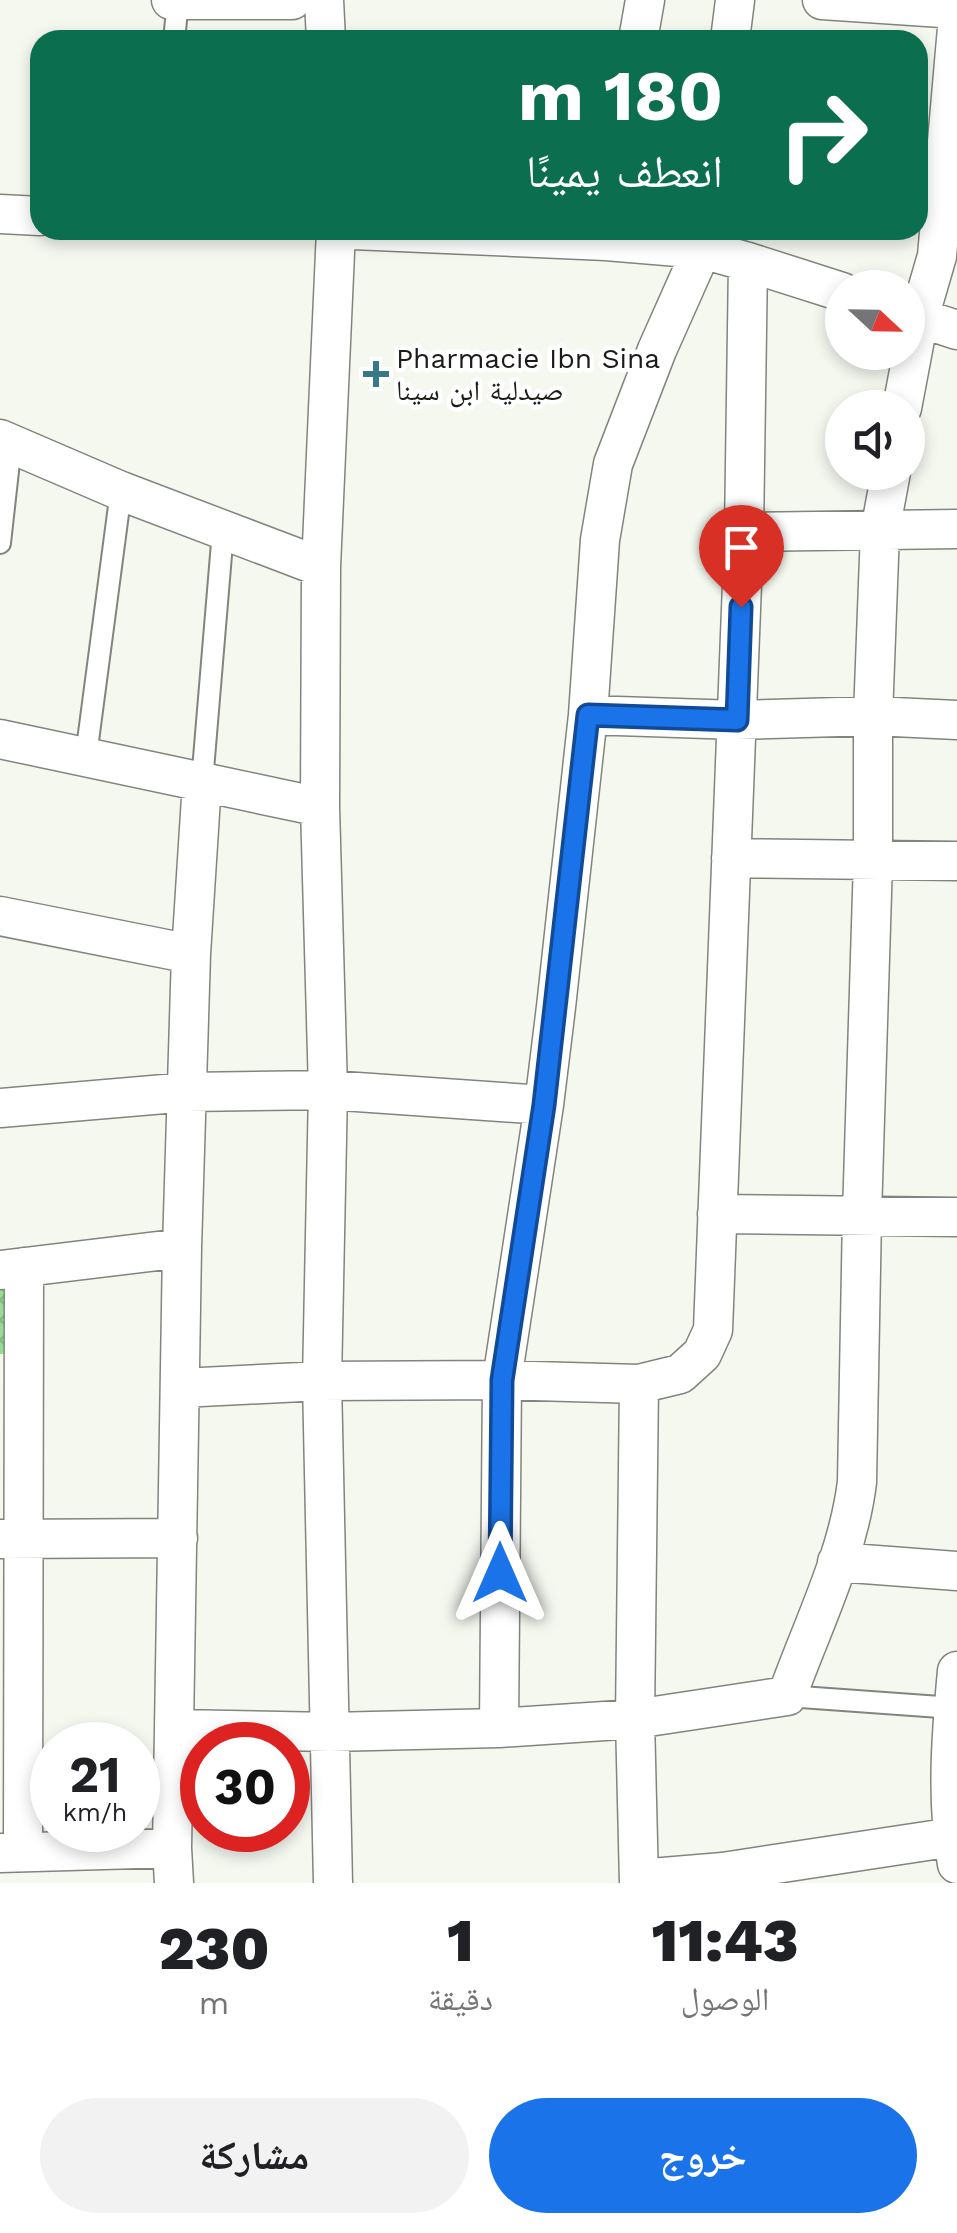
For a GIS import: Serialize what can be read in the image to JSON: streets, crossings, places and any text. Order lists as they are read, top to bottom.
{
  "places": {
    "health": ["Pharmacie Ibn Sina صيدلية ابن سينا"]
  },
  "north": "right",
  "page": {
    "turn": ["180 m", "انعطف يمينًا"],
    "speed": "21 km/h",
    "limit": "30",
    "eta": [
      "11:43",
      "الوصول",
      "1",
      "دقيقة",
      "230",
      "m"
    ],
    "buttons": ["خروج", "مشاركة"]
  }
}
